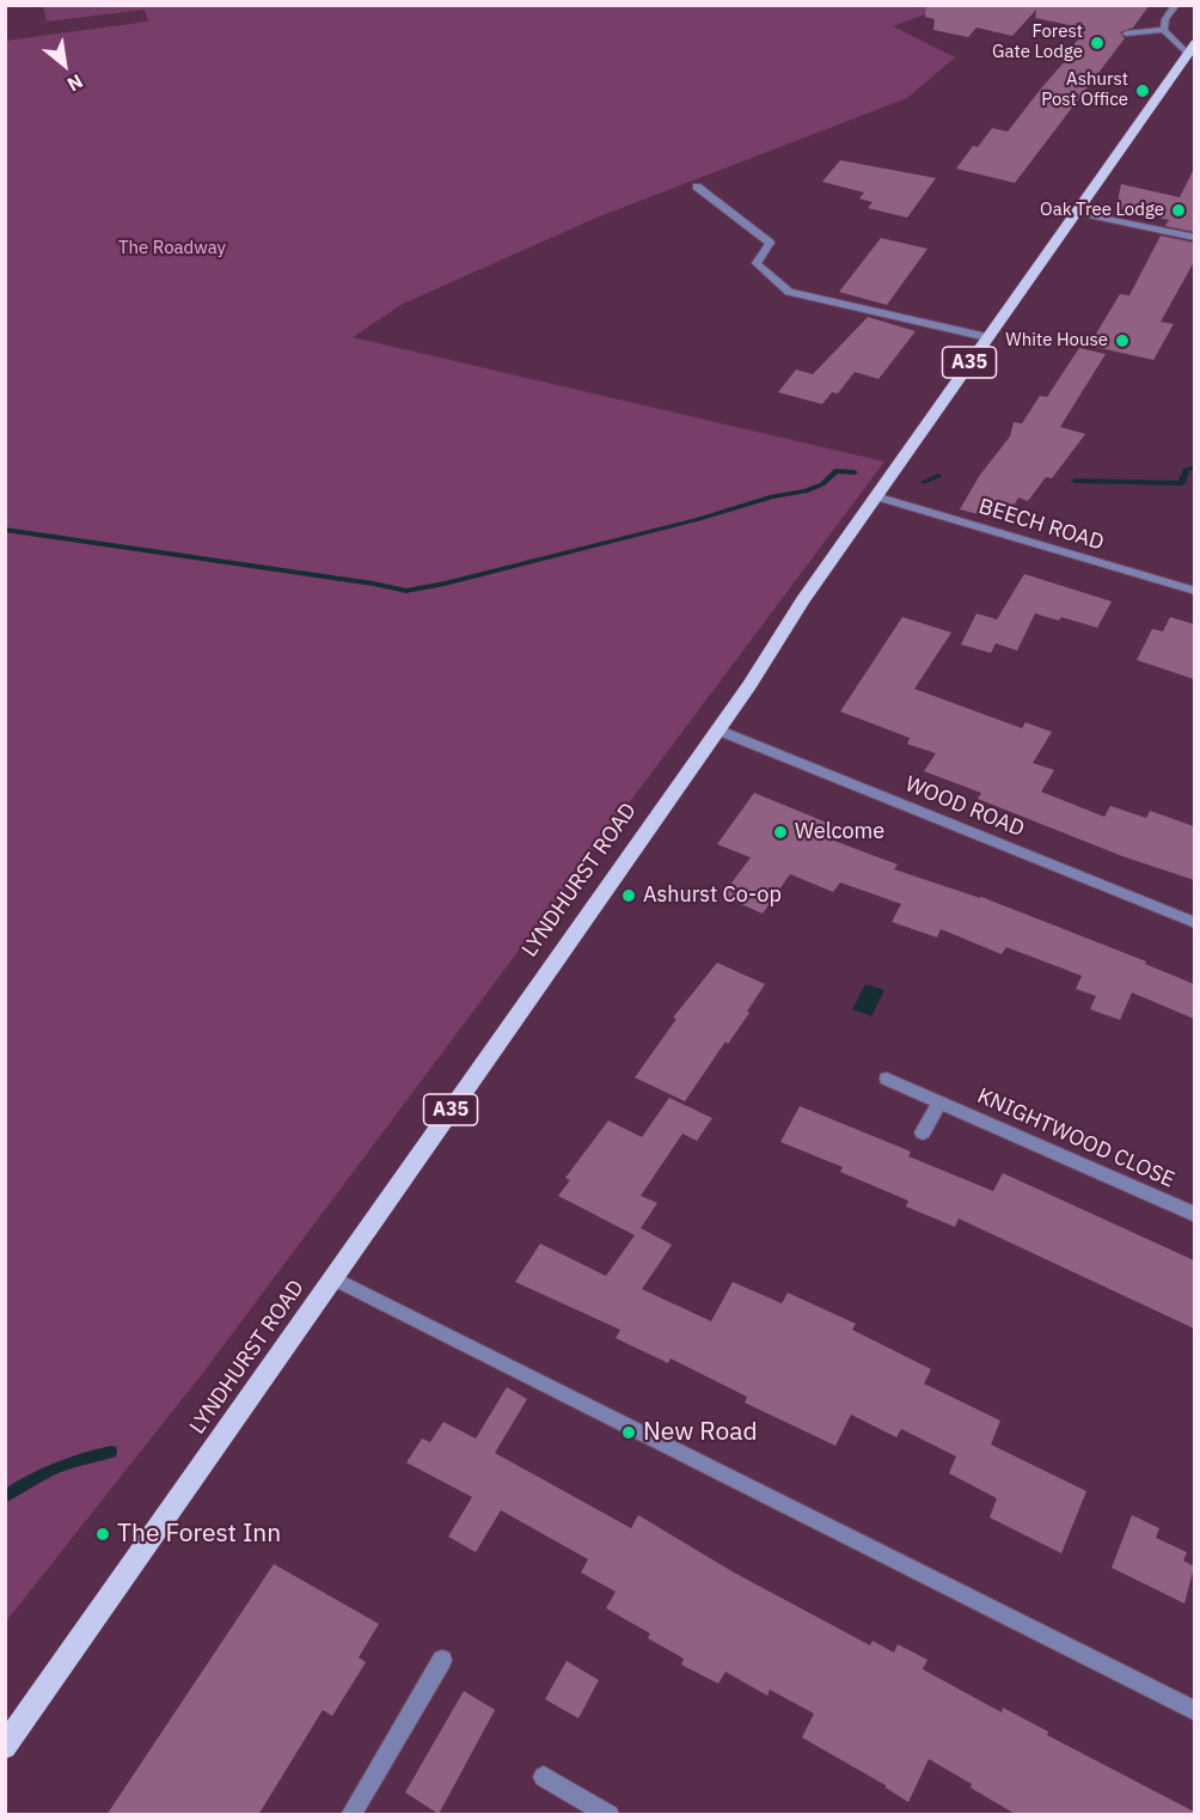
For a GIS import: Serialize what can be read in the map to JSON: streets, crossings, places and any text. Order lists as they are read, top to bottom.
{
  "streets": {
    "main road": ["A35", "LYNDHURST ROAD"],
    "street": ["BEECH ROAD", "WOOD ROAD", "KNIGHTWOOD CLOSE"]
  },
  "crossings": [
    ["BEECH ROAD", "LYNDHURST ROAD"],
    ["WOOD ROAD", "LYNDHURST ROAD"]
  ],
  "parks": ["The Roadway"],
  "places": [
    "Forest Gate Lodge",
    "Ashurst Post Office",
    "Oak Tree Lodge",
    "White House",
    "Welcome",
    "Ashurst Co-op",
    "New Road",
    "The Forest Inn"
  ],
  "north": "bottom right"
}
